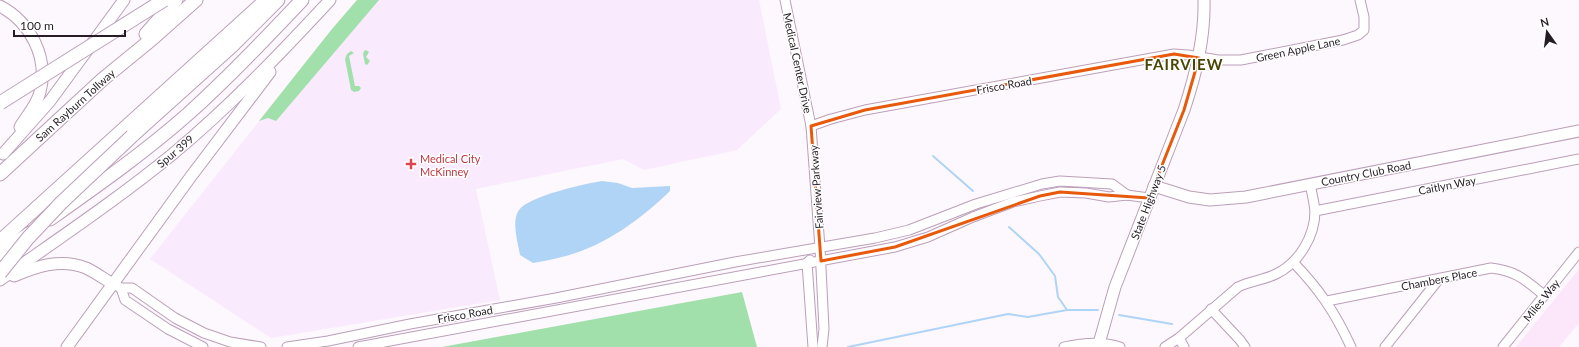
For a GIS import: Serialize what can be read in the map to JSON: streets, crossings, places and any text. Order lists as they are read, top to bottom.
{
  "streets": {
    "highway": ["Sam Rayburn Tollway"],
    "main road": ["Spur 399", "Country Club Road", "State Highway 5"],
    "street": [
      "Green Apple Lane",
      "Medical Center Drive",
      "Frisco Road",
      "Caitlyn Way",
      "Fairview Parkway",
      "Chambers Place",
      "Miles Way"
    ]
  },
  "crossings": [
    ["Green Apple Lane", "Frisco Road"],
    ["Green Apple Lane", "State Highway 5"],
    ["Medical Center Drive", "Frisco Road"],
    ["Medical Center Drive", "Fairview Parkway"],
    ["Frisco Road", "Fairview Parkway"],
    ["Frisco Road", "State Highway 5"],
    ["Country Club Road", "State Highway 5"],
    ["Chambers Place", "Miles Way"]
  ],
  "districts": ["FAIRVIEW"],
  "places": {
    "health": ["Medical City McKinney"]
  },
  "scale_bar": "100 m",
  "north": "top"
}
